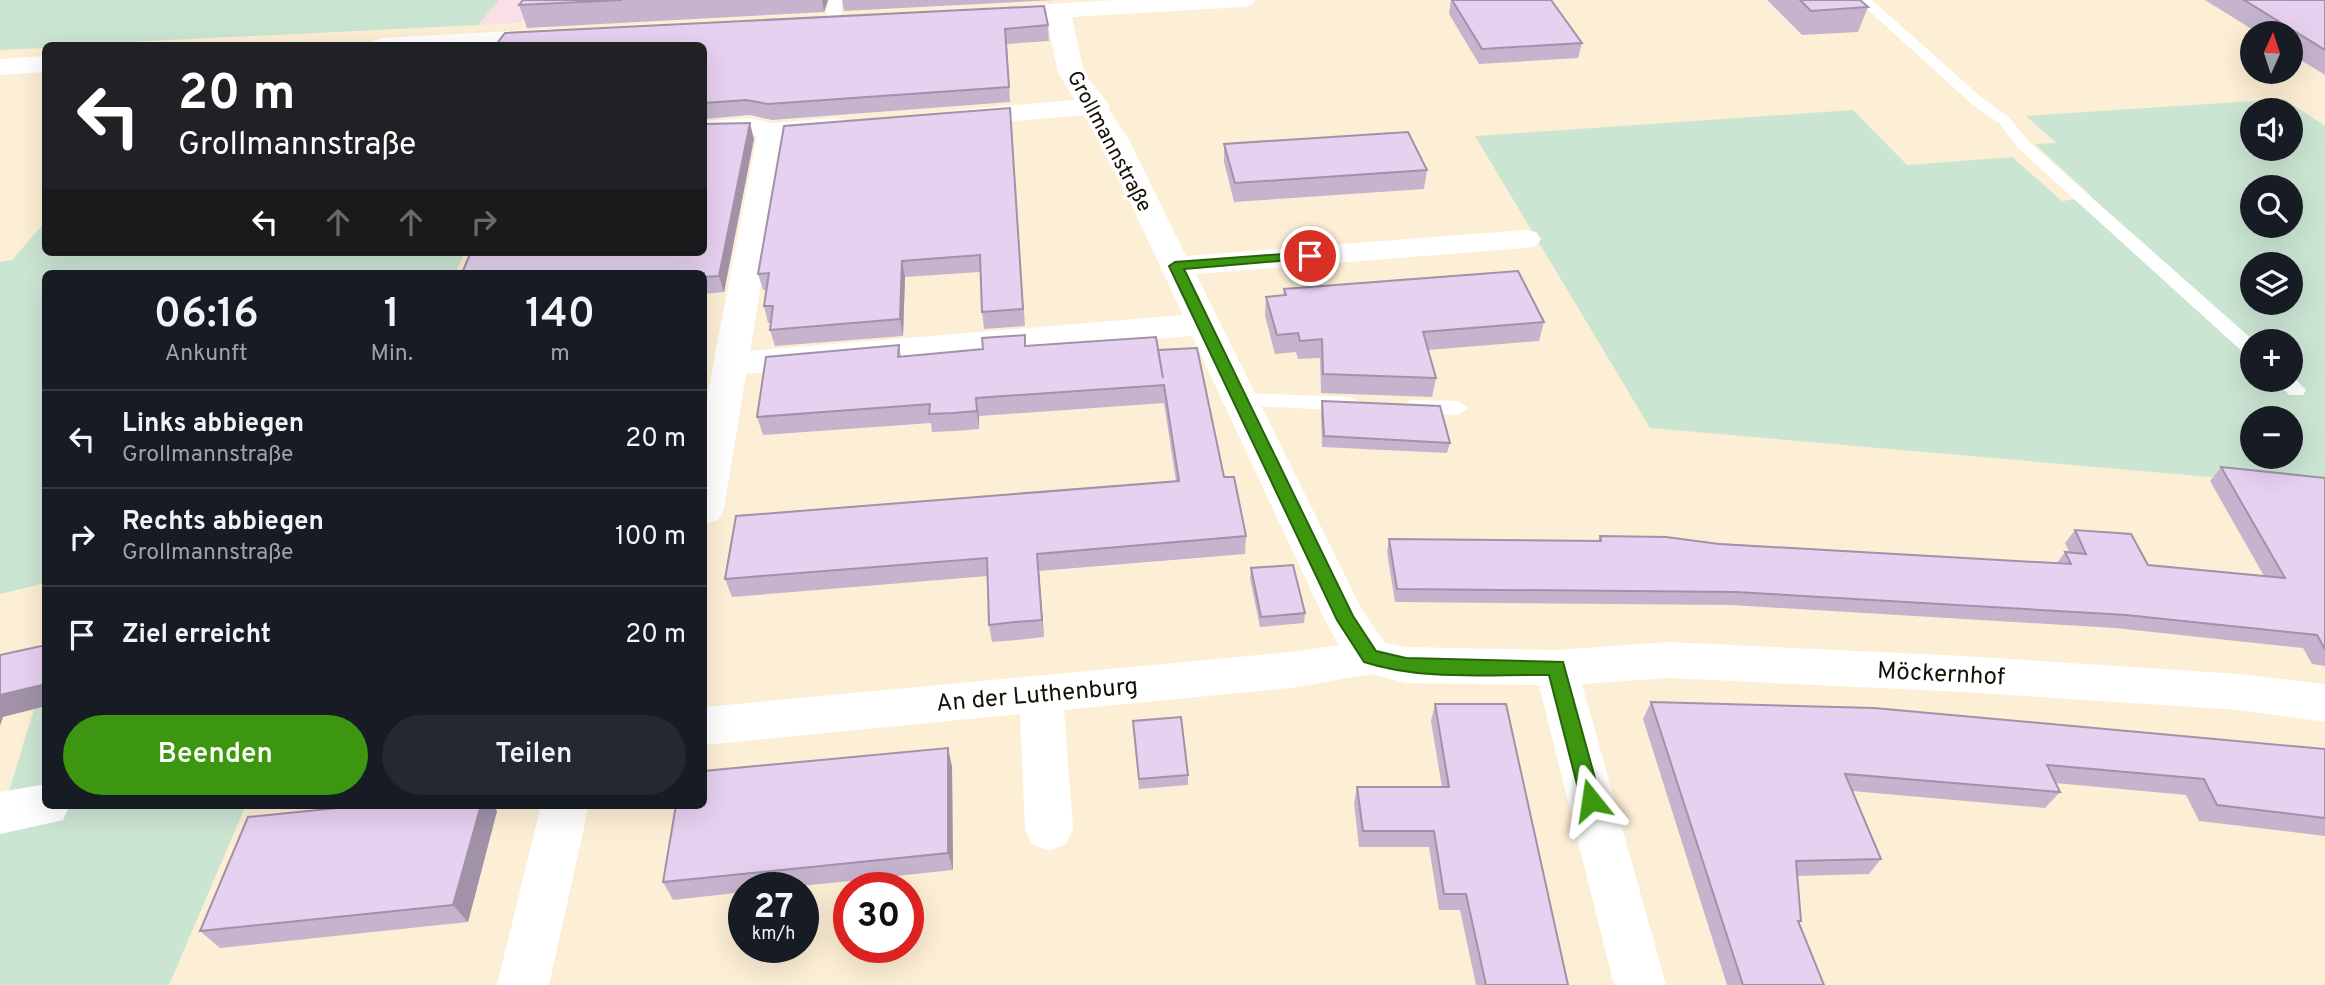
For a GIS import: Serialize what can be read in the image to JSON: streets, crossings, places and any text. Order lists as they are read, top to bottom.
{
  "streets": {
    "street": ["Grollmannstraße", "Möckernhof", "An der Luthenburg"]
  },
  "crossings": [
    ["Grollmannstraße", "An der Luthenburg"]
  ],
  "north": "top",
  "page": {
    "map_buttons": ["+", "−"],
    "turn": ["20 m", "Grollmannstraße"],
    "eta": [
      "06:16",
      "Ankunft",
      "1",
      "Min.",
      "140",
      "m"
    ],
    "list": [
      {
        "name": "Links abbiegen",
        "note": "Grollmannstraße",
        "value": "20 m"
      },
      {
        "name": "Rechts abbiegen",
        "note": "Grollmannstraße",
        "value": "100 m"
      },
      {
        "name": "Ziel erreicht",
        "value": "20 m"
      }
    ],
    "buttons": ["Beenden", "Teilen"],
    "speed": "27 km/h",
    "limit": "30"
  }
}
